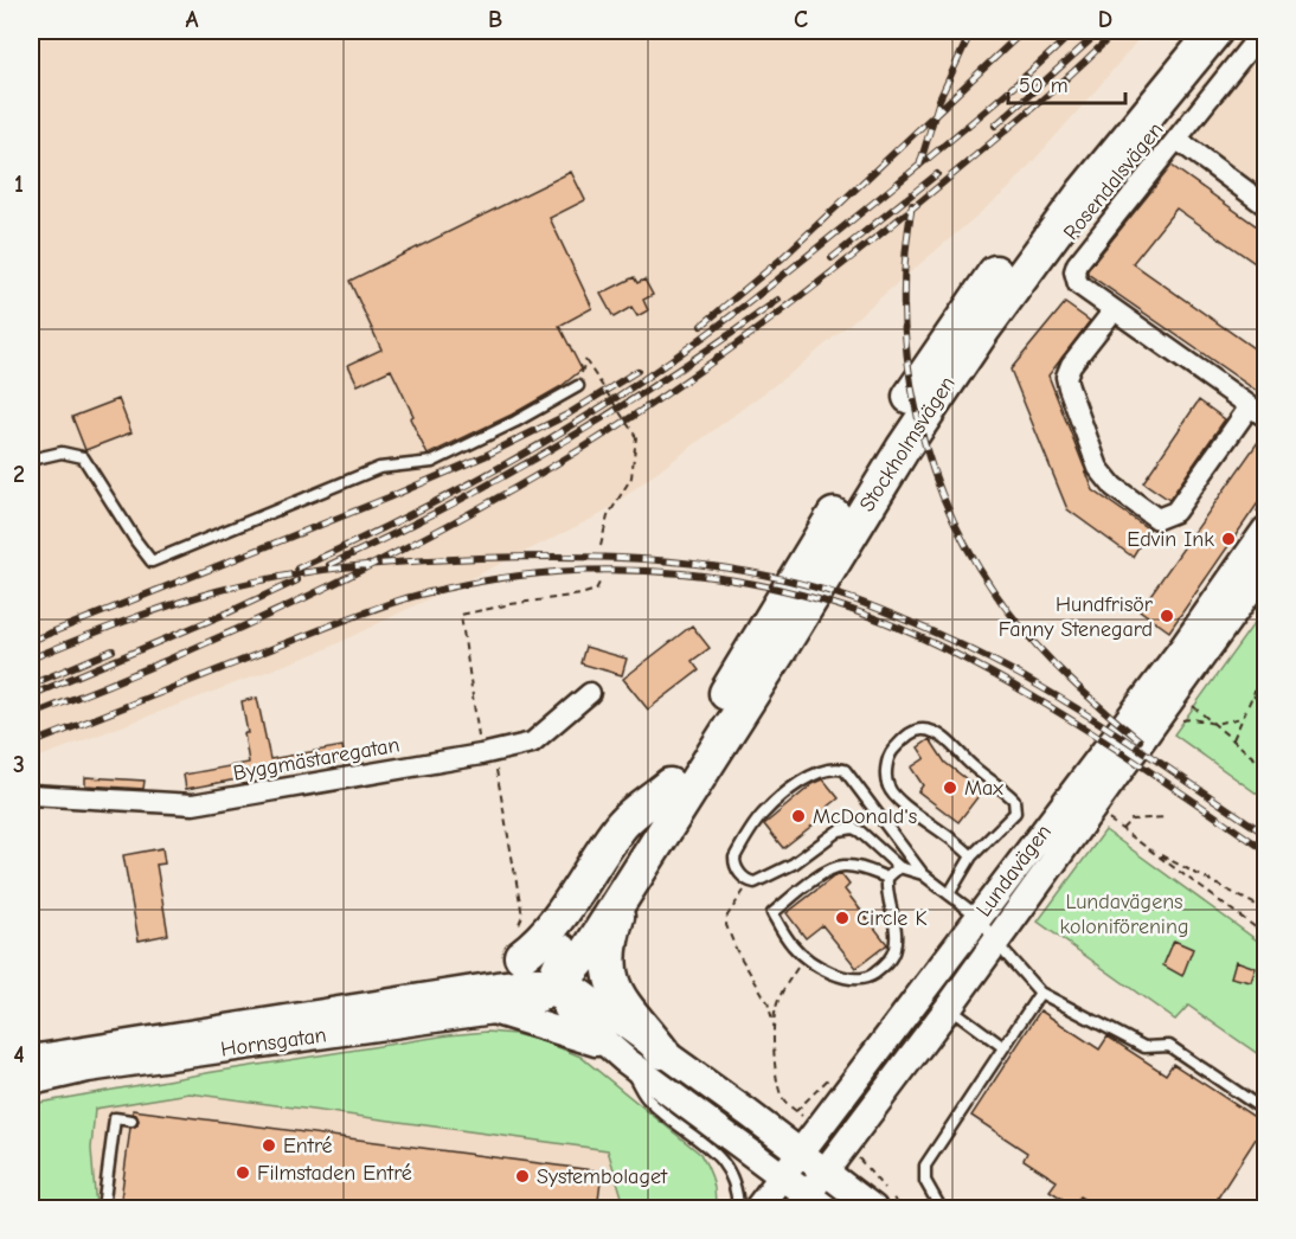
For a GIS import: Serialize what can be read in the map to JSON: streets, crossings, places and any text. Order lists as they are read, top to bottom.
{
  "streets": {
    "highway": ["Stockholmsvägen"],
    "main road": ["Lundavägen", "Hornsgatan"],
    "street": ["Rosendalsvägen", "Byggmästaregatan"]
  },
  "crossings": [
    ["Stockholmsvägen", "Hornsgatan"]
  ],
  "parks": ["Lundavägens koloniförening"],
  "places": [
    "Edvin Ink",
    "Hundfrisör Fanny Stenegard",
    "Max",
    "McDonald's",
    "Circle K",
    "Entré",
    "Filmstaden Entré",
    "Systembolaget"
  ],
  "scale_bar": "50 m",
  "grid": {
    "columns": [
      "A",
      "B",
      "C",
      "D"
    ],
    "rows": [
      "1",
      "2",
      "3",
      "4"
    ]
  }
}
